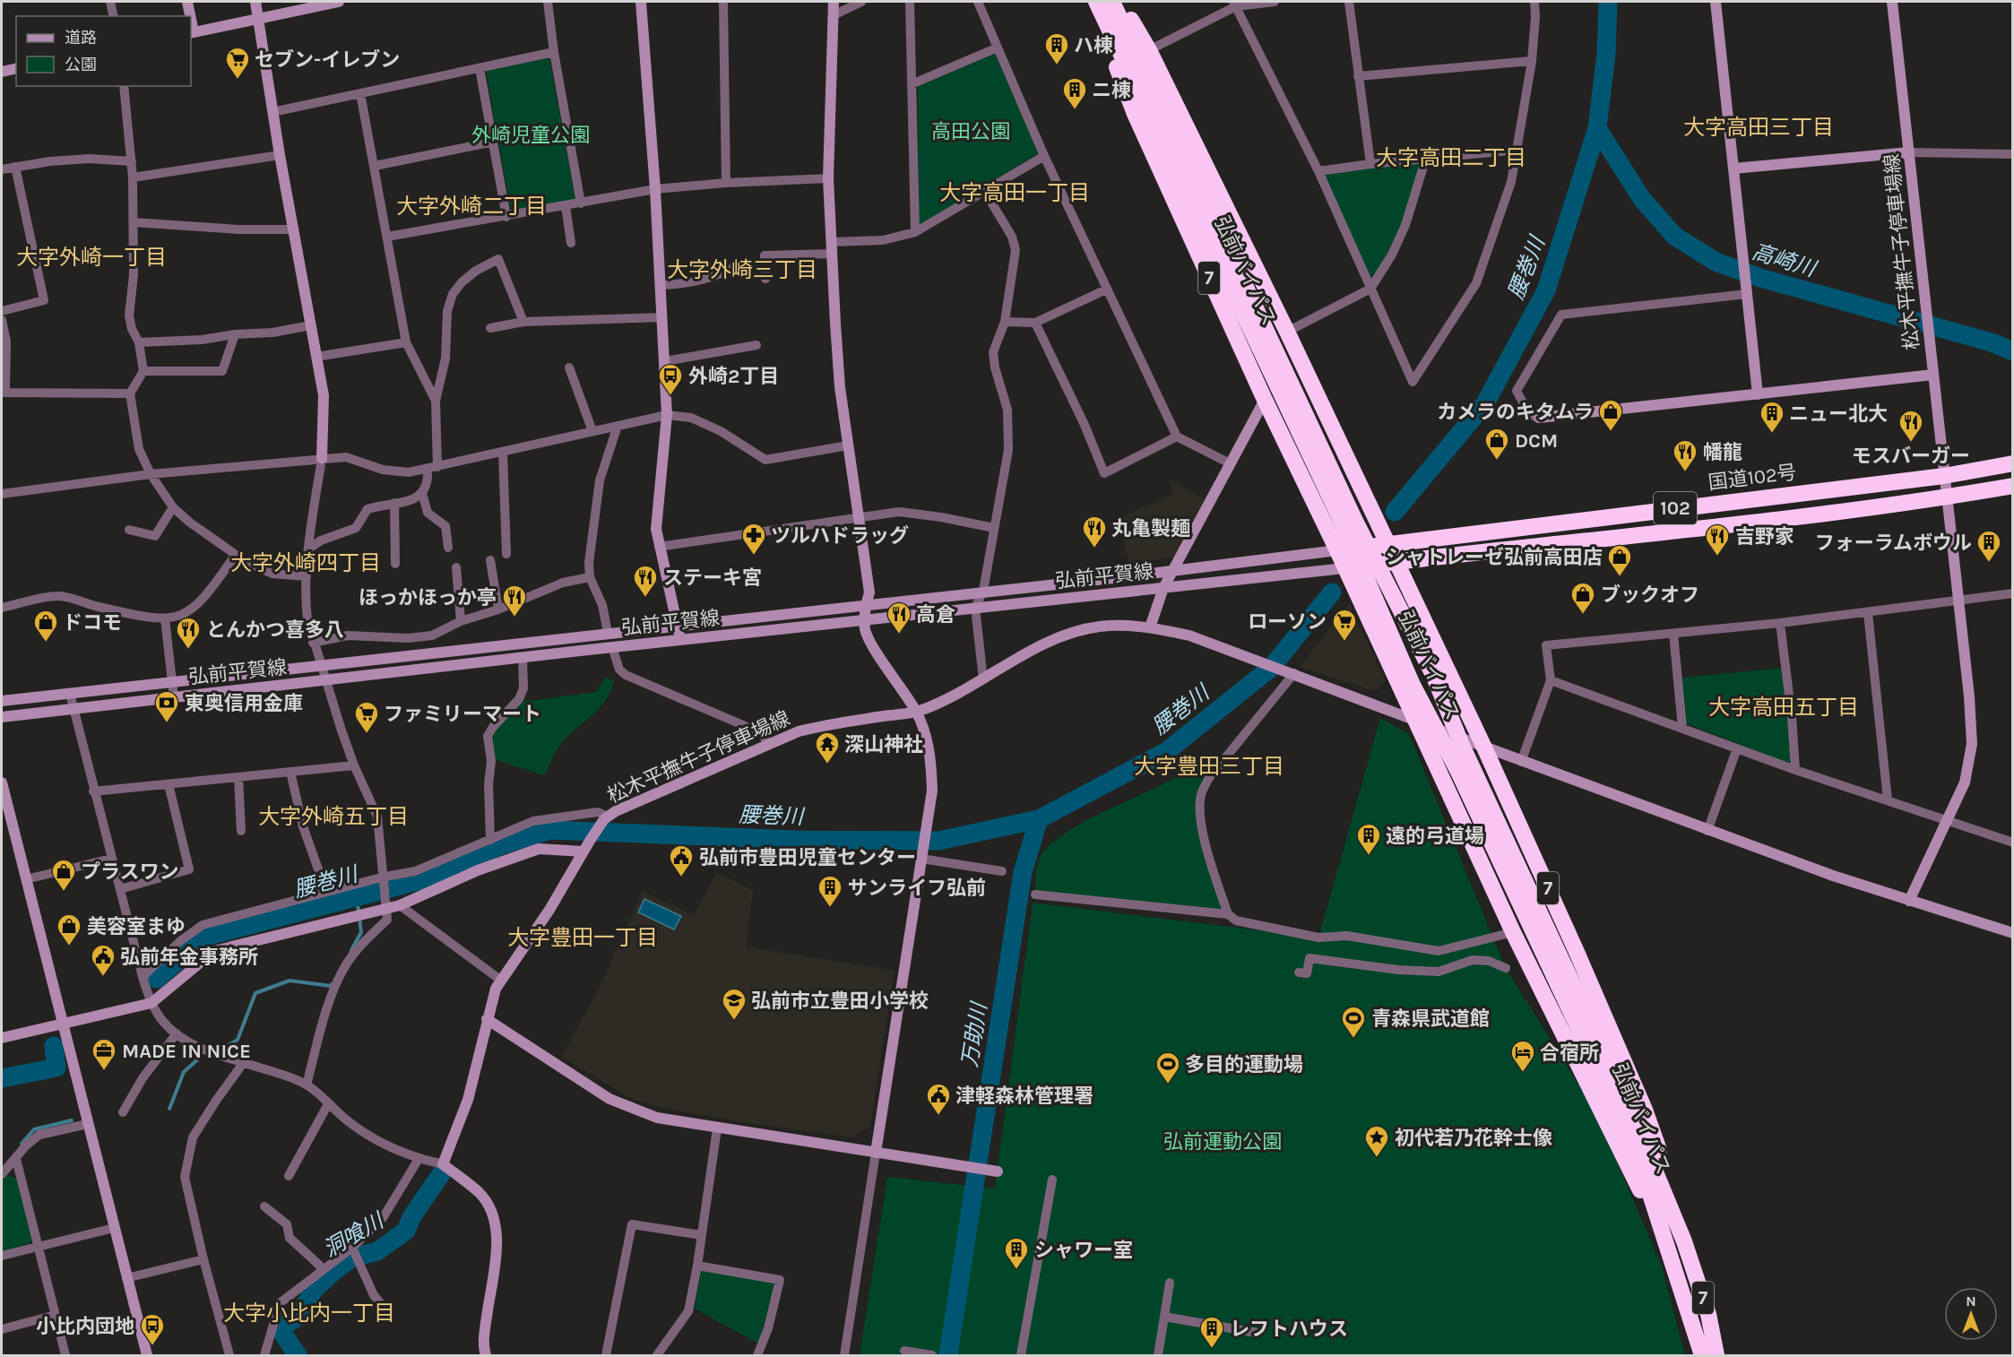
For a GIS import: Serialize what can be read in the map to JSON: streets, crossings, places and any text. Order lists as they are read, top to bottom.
{
  "streets": {
    "highway": [
      "弘前バイパス",
      "7",
      "国道102号",
      "102"
    ],
    "street": ["松木平撫牛子停車場線", "弘前平賀線"]
  },
  "crossings": [
    ["松木平撫牛子停車場線", "7"],
    ["松木平撫牛子停車場線", "国道102号"],
    ["松木平撫牛子停車場線", "102"],
    ["弘前バイパス", "7"],
    ["7", "国道102号"],
    ["7", "102"],
    ["7", "弘前平賀線"],
    ["国道102号", "弘前平賀線"],
    ["102", "弘前平賀線"]
  ],
  "districts": [
    "大字高田三丁目",
    "大字高田二丁目",
    "大字高田一丁目",
    "大字外崎二丁目",
    "大字外崎一丁目",
    "大字外崎三丁目",
    "大字外崎四丁目",
    "大字高田五丁目",
    "大字豊田三丁目",
    "大字外崎五丁目",
    "大字豊田一丁目",
    "大字小比内一丁目"
  ],
  "water": [
    "高崎川",
    "腰巻川",
    "万助川",
    "洞喰川"
  ],
  "parks": ["高田公園", "外崎児童公園", "弘前運動公園"],
  "places": {
    "building": [
      "ハ棟",
      "ニ棟",
      "ニュー北大",
      "フォーラムボウル",
      "遠的弓道場",
      "サンライフ弘前",
      "シャワー室",
      "レフトハウス"
    ],
    "supermarket": ["セブン-イレブン", "ローソン", "ファミリーマート"],
    "bus stop": ["外崎2丁目", "小比内団地"],
    "shop": [
      "カメラのキタムラ",
      "DCM",
      "シャトレーゼ弘前高田店",
      "ブックオフ",
      "ドコモ",
      "プラスワン",
      "美容室まゆ"
    ],
    "restaurant": [
      "モスバーガー",
      "幡龍",
      "丸亀製麺",
      "吉野家",
      "ステーキ宮",
      "ほっかほっか亭",
      "高倉",
      "とんかつ喜多八"
    ],
    "pharmacy": ["ツルハドラッグ"],
    "bank": ["東奥信用金庫"],
    "temple": ["深山神社"],
    "public building": ["弘前市豊田児童センター", "弘前年金事務所", "津軽森林管理署"],
    "school or university": ["弘前市立豊田小学校"],
    "sports": ["青森県武道館", "多目的運動場"],
    "office": ["MADE IN NICE"],
    "hotel": ["合宿所"],
    "place": ["初代若乃花幹士像"]
  },
  "legend": ["道路", "公園"],
  "north": "top"
}
